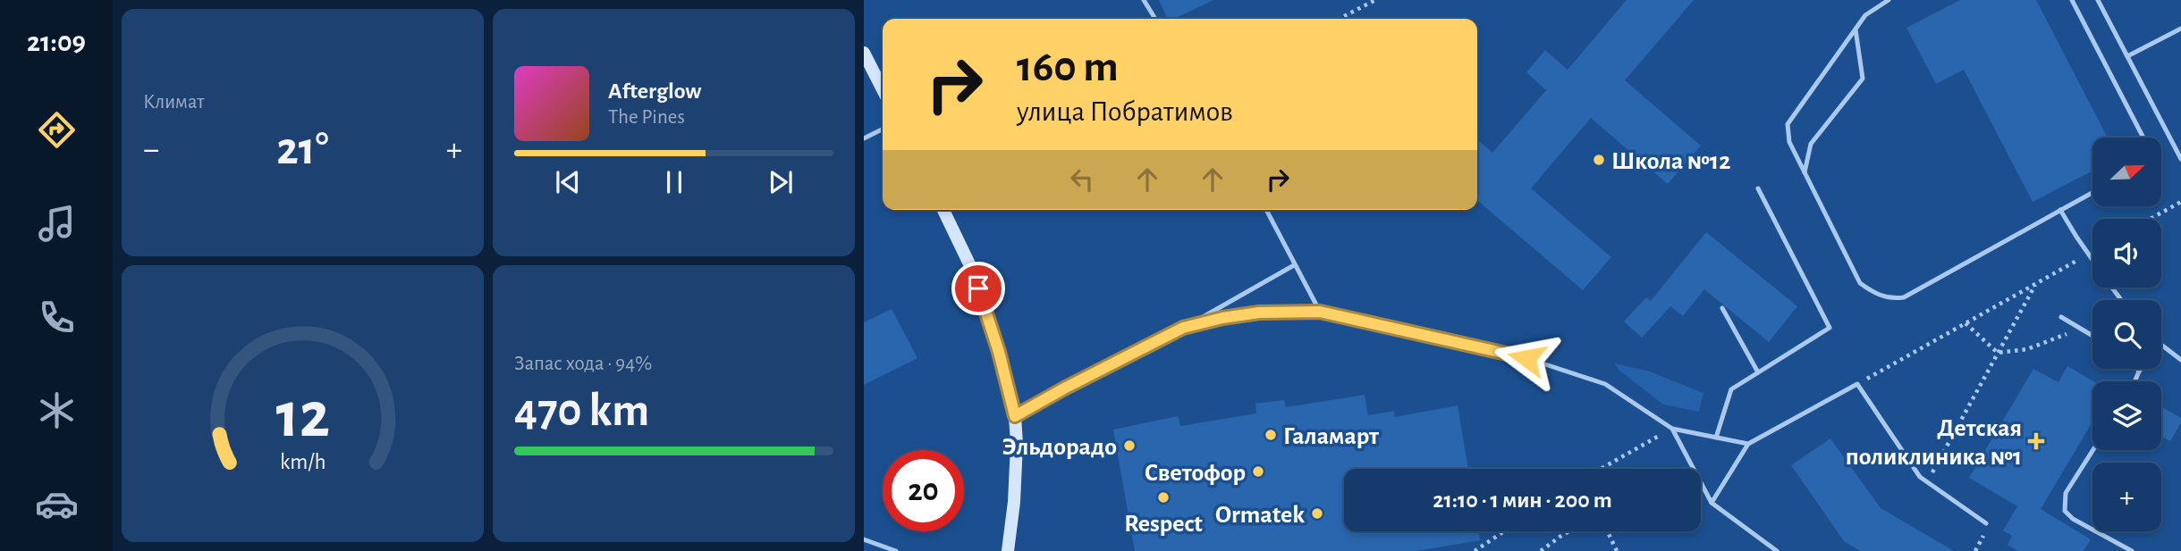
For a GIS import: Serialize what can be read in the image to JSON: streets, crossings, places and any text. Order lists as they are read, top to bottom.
{
  "places": {
    "other": [
      "Школа №12",
      "Галамарт",
      "Эльдорадо",
      "Светофор",
      "Respect",
      "Ormatek"
    ],
    "health": ["Детская поликлиника №1"]
  },
  "north": "top right",
  "page": {
    "tabs": "21:09",
    "tile": [
      "Климат",
      ["Запас хода · 94%", "470 km"]
    ],
    "turn": ["160 m", "улица Побратимов"],
    "song": ["Afterglow", "The Pines"],
    "heat": ["−", "21°", "+"],
    "map_buttons": "+",
    "limit": "20",
    "trip": "21:10 · 1 мин · 200 m",
    "gauge": ["12", "km/h"]
  }
}
